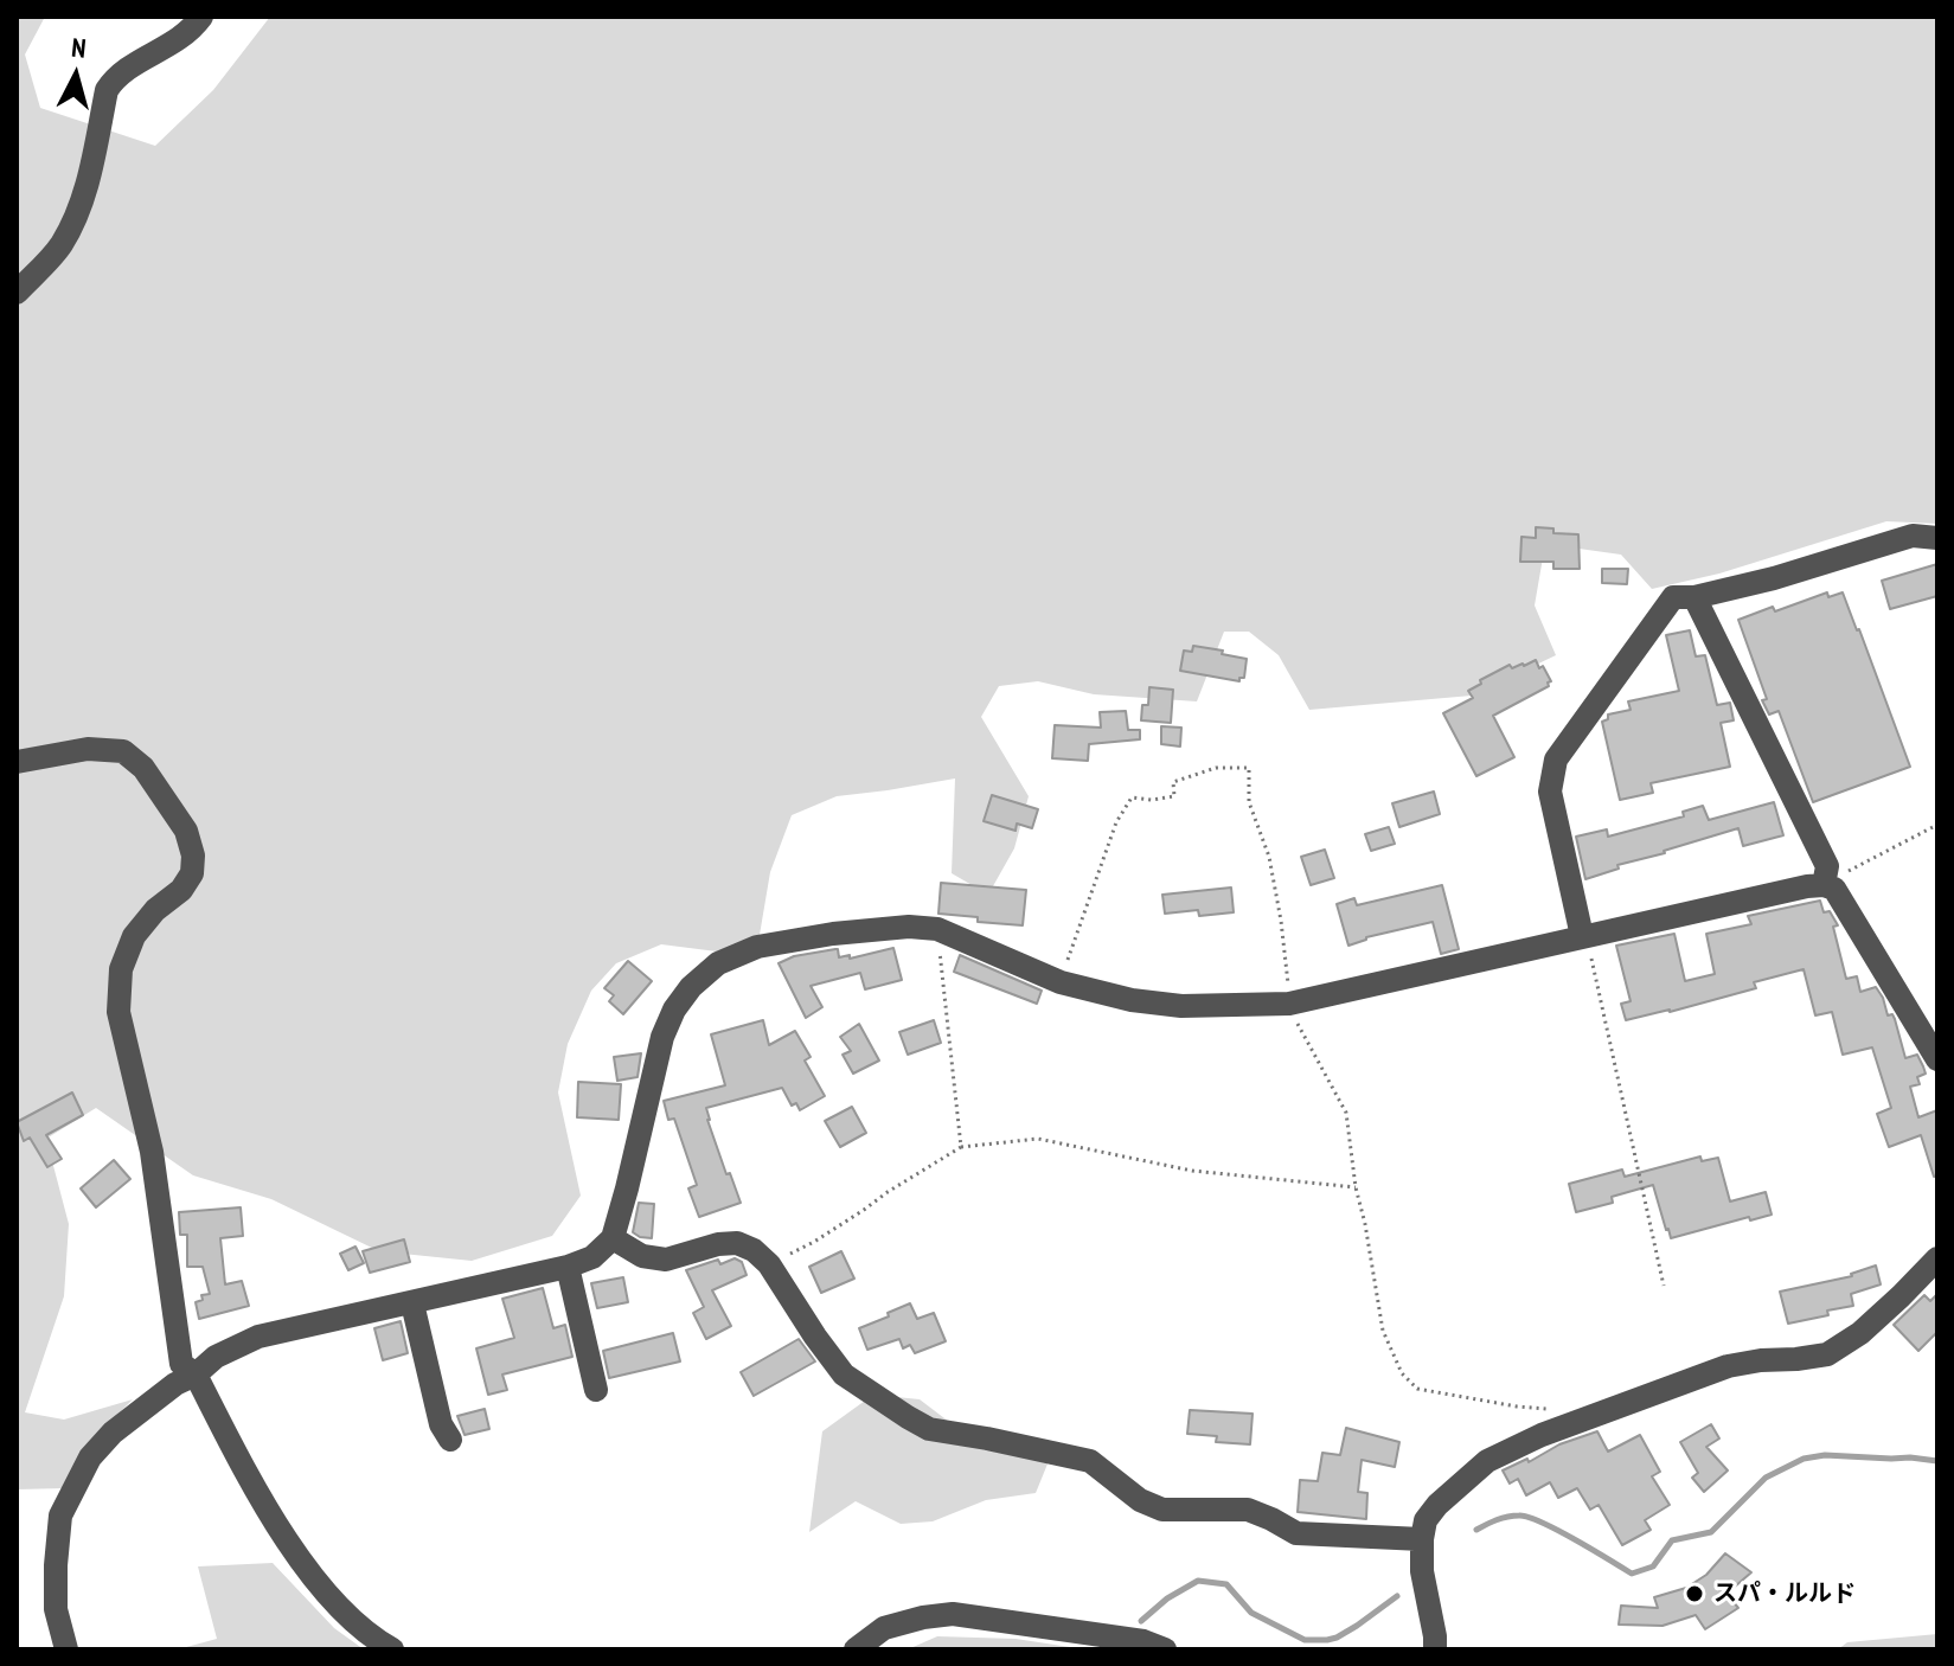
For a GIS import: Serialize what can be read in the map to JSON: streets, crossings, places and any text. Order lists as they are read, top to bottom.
{
  "places": ["スパ・ルルド"],
  "north": "top"
}
